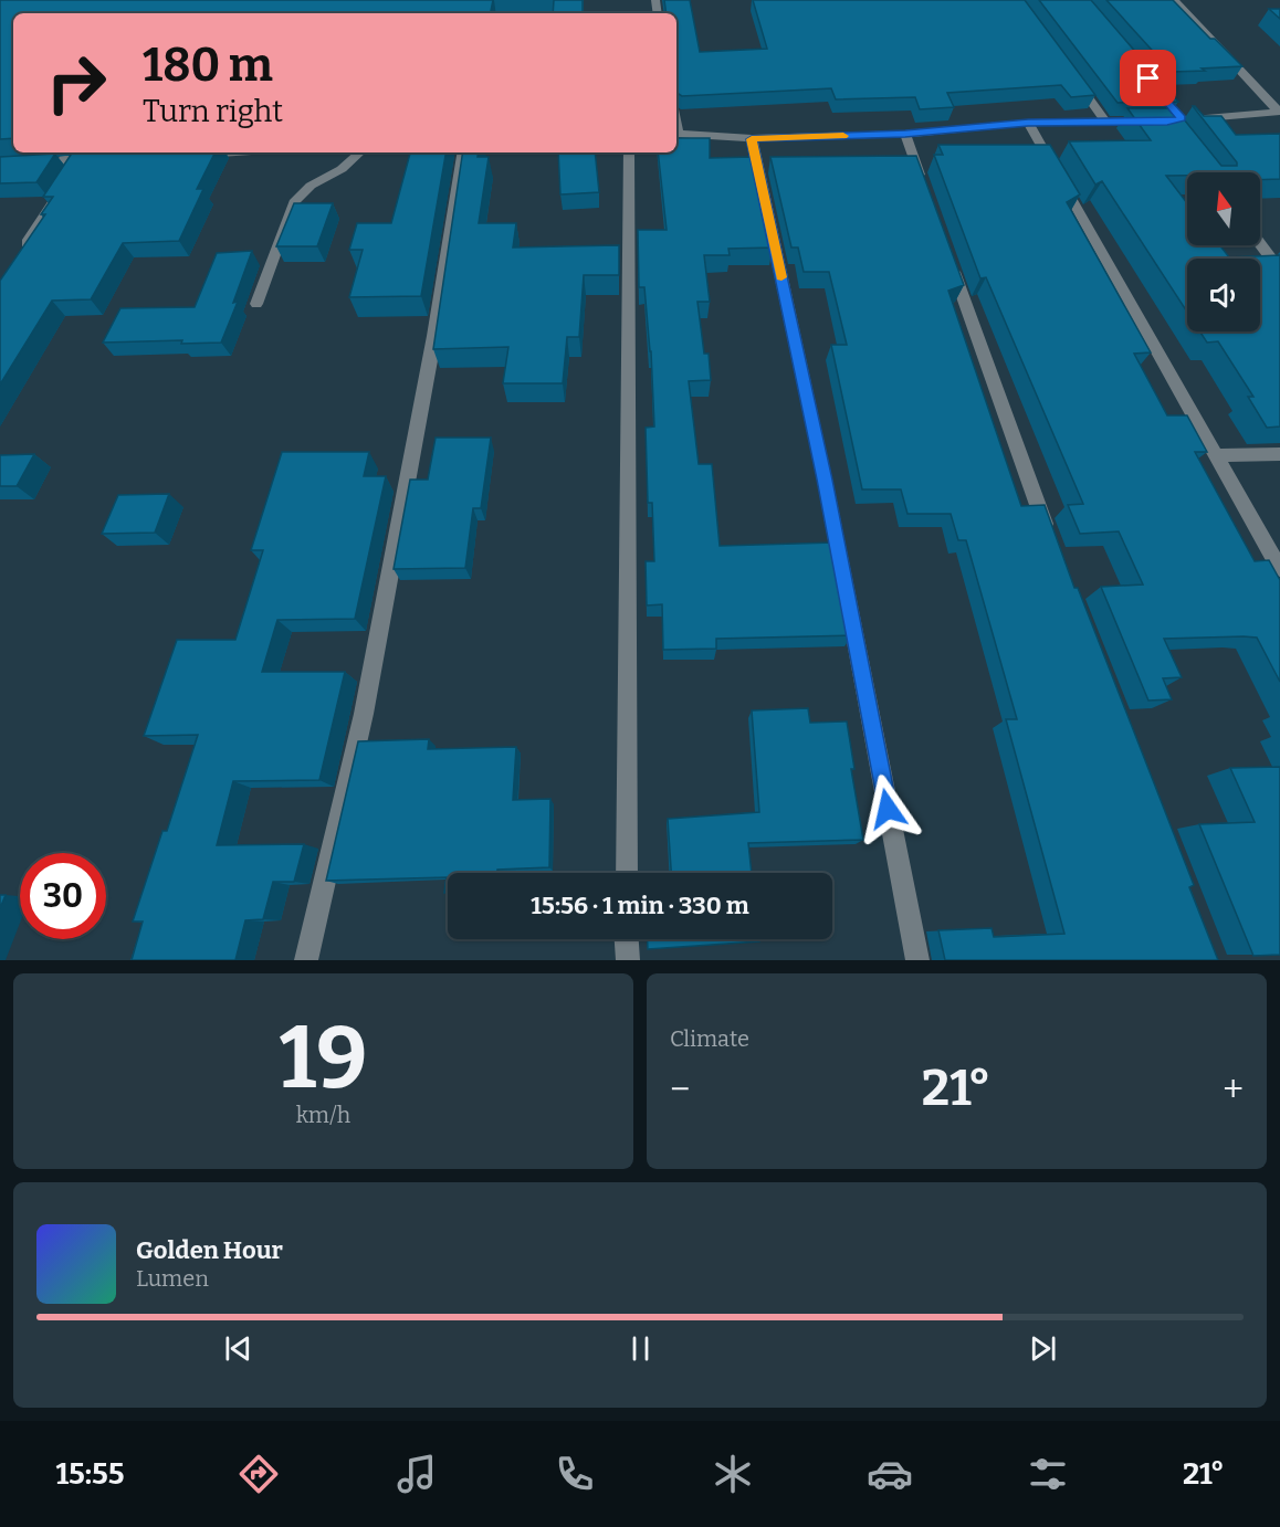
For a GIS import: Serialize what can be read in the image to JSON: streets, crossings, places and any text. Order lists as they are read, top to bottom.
{
  "north": "top",
  "page": {
    "turn": ["180 m", "Turn right"],
    "limit": "30",
    "trip": "15:56 · 1 min · 330 m",
    "tile": [
      ["19", "km/h"],
      "Climate"
    ],
    "heat": ["−", "21°", "+"],
    "song": ["Golden Hour", "Lumen"],
    "tabs": ["15:55", "21°"]
  }
}
